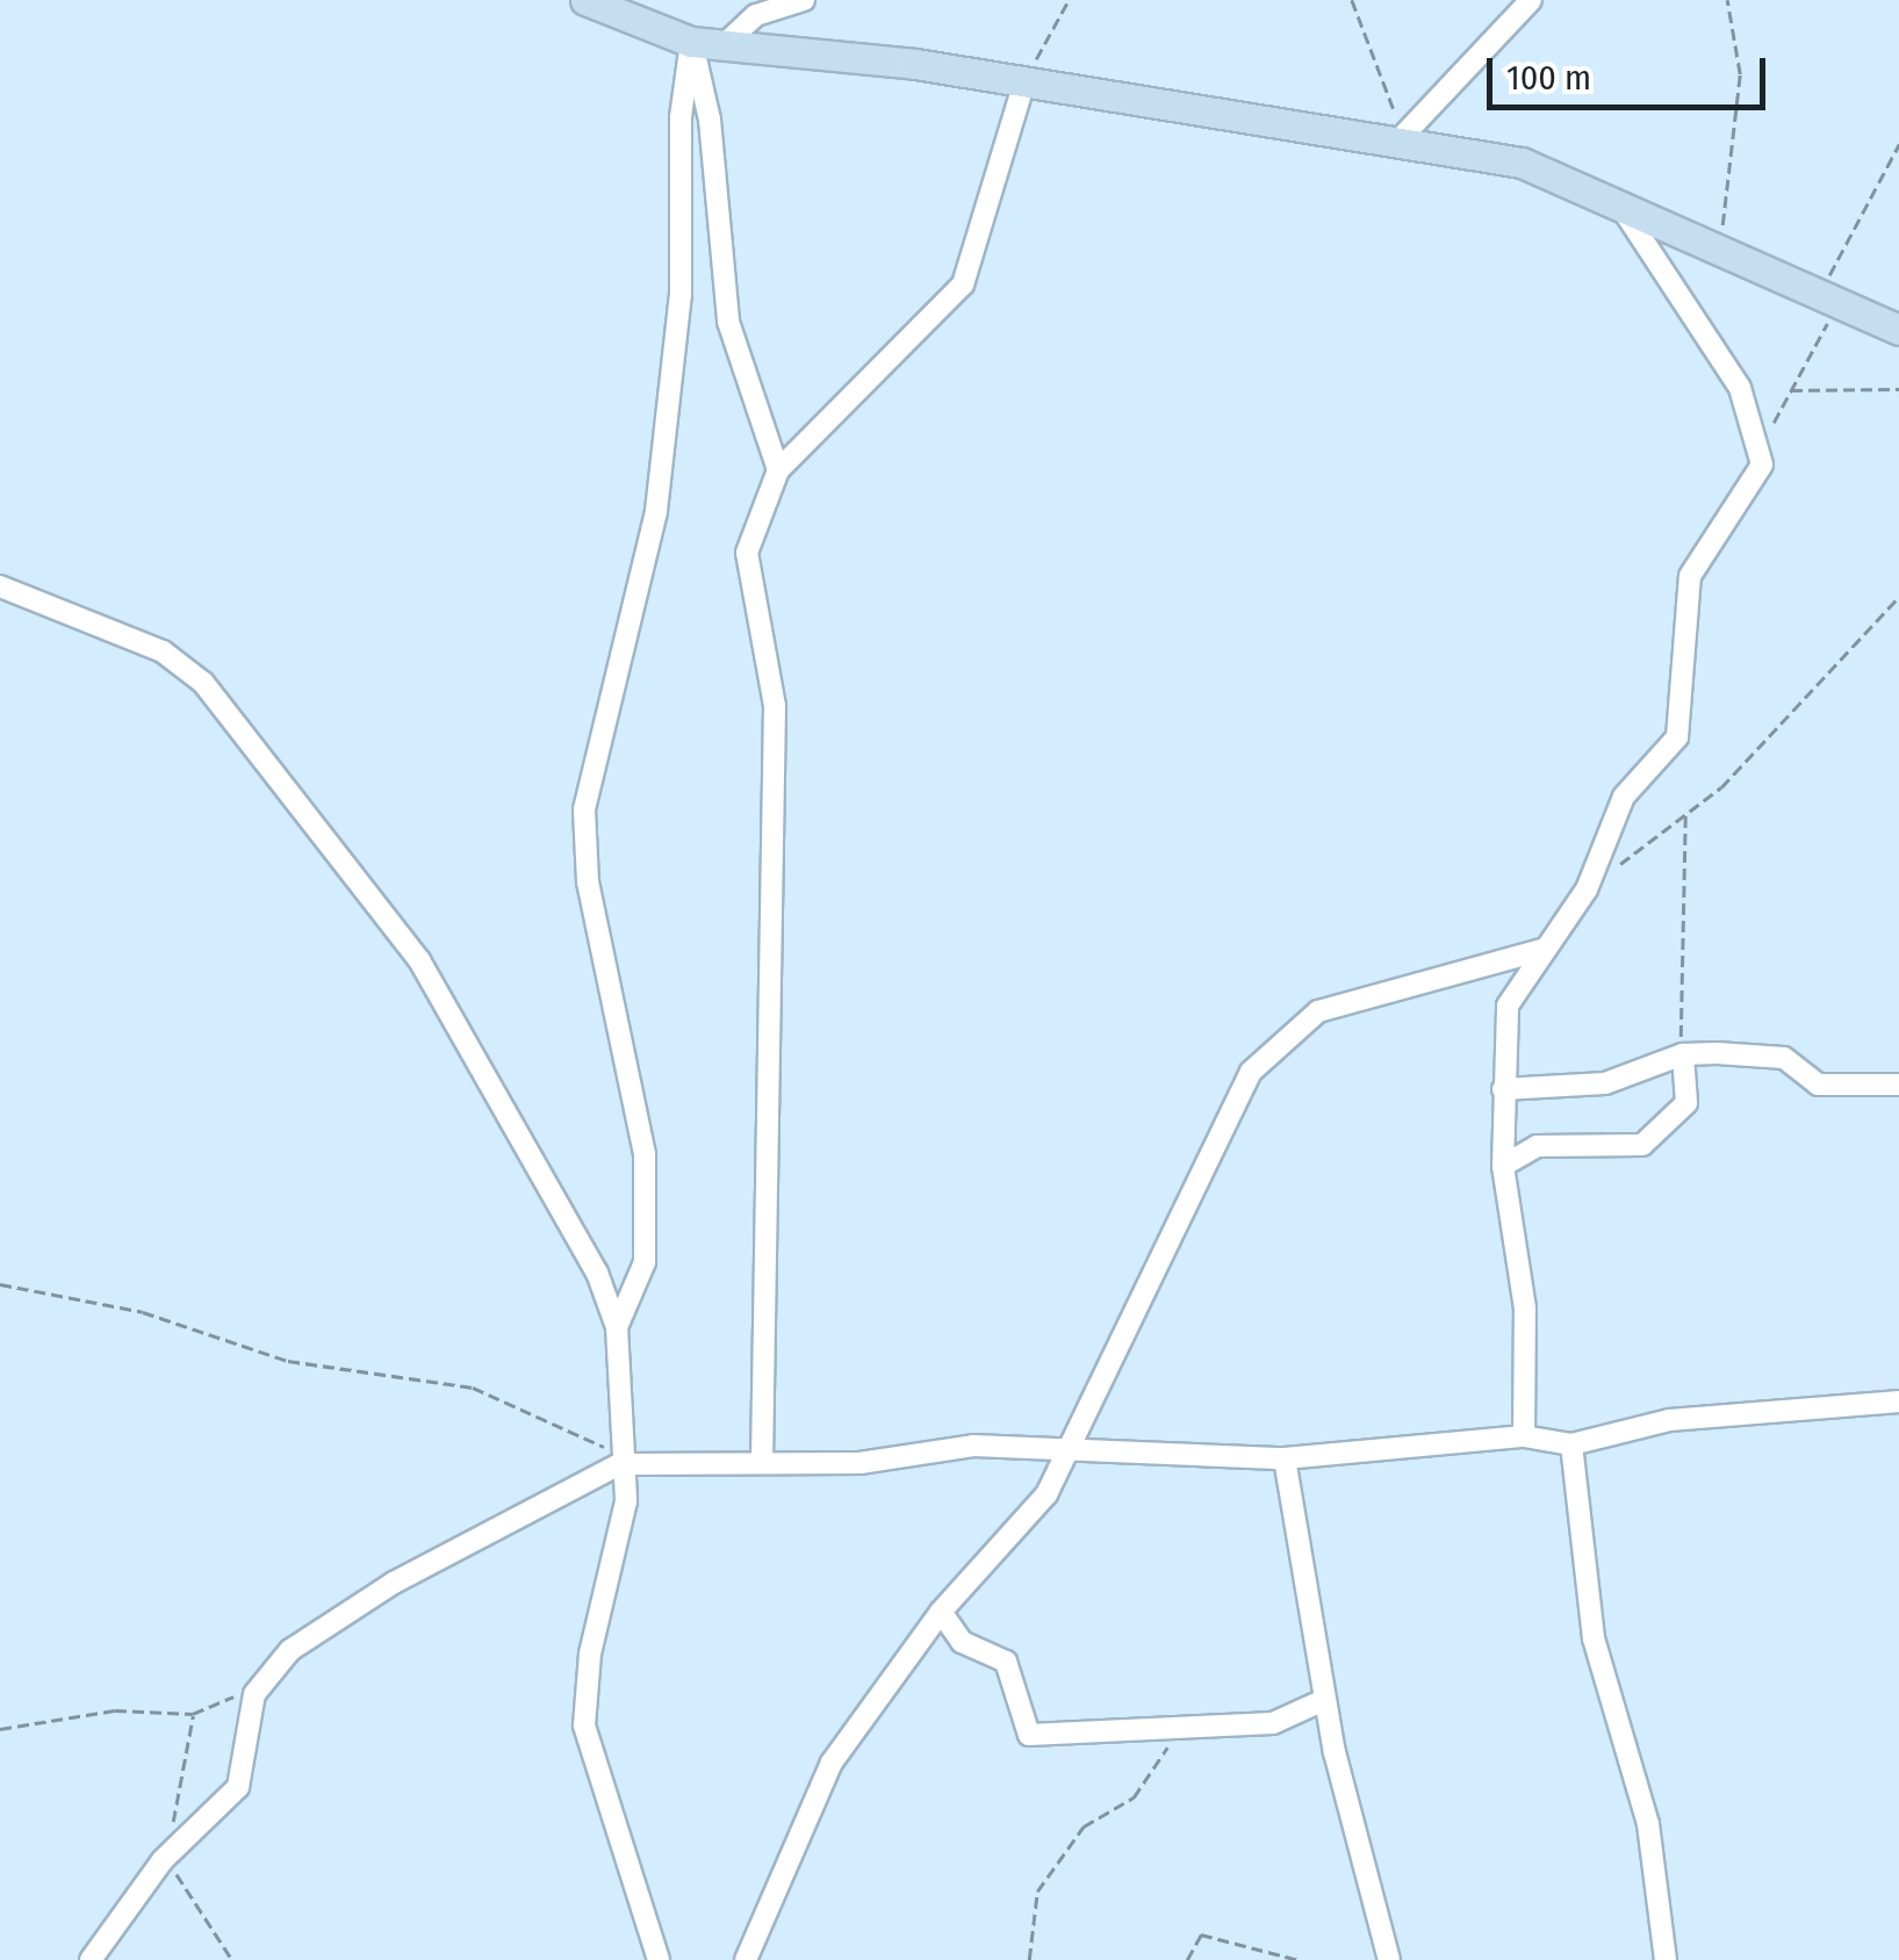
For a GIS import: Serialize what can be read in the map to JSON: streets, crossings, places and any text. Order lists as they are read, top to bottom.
{
  "scale_bar": "100 m"
}
